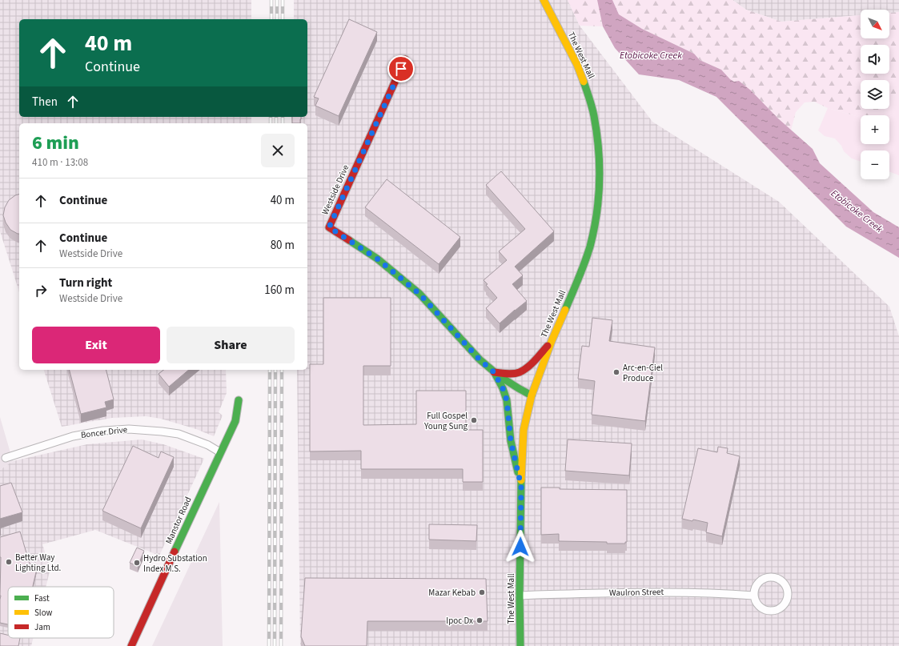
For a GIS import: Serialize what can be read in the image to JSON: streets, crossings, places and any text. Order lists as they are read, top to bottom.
{
  "streets": {
    "main road": ["The West Mall", "Westside Drive", "Manstor Road"],
    "street": ["Boncer Drive", "Waulron Street"]
  },
  "crossings": [
    ["The West Mall", "Westside Drive"],
    ["The West Mall", "Waulron Street"],
    ["Boncer Drive", "Manstor Road"]
  ],
  "water": ["Etobicoke Creek"],
  "places": [
    "Arc-en-Ciel Produce",
    "Full Gospel Young Sung",
    "Better Way Lighting Ltd.",
    "Hydro Substation Index M.S.",
    "Mazar Kebab",
    "Ipoc Dx"
  ],
  "legend": ["Fast", "Slow", "Jam"],
  "north": "bottom right",
  "page": {
    "map_buttons": ["+", "−"],
    "turn": ["40 m", "Continue"],
    "then": "Then",
    "heading": ["6 min", "410 m · 13:08"],
    "list": [
      {
        "name": "Continue",
        "value": "40 m"
      },
      {
        "name": "Continue",
        "note": "Westside Drive",
        "value": "80 m"
      },
      {
        "name": "Turn right",
        "note": "Westside Drive",
        "value": "160 m"
      }
    ],
    "buttons": ["Exit", "Share"]
  }
}
